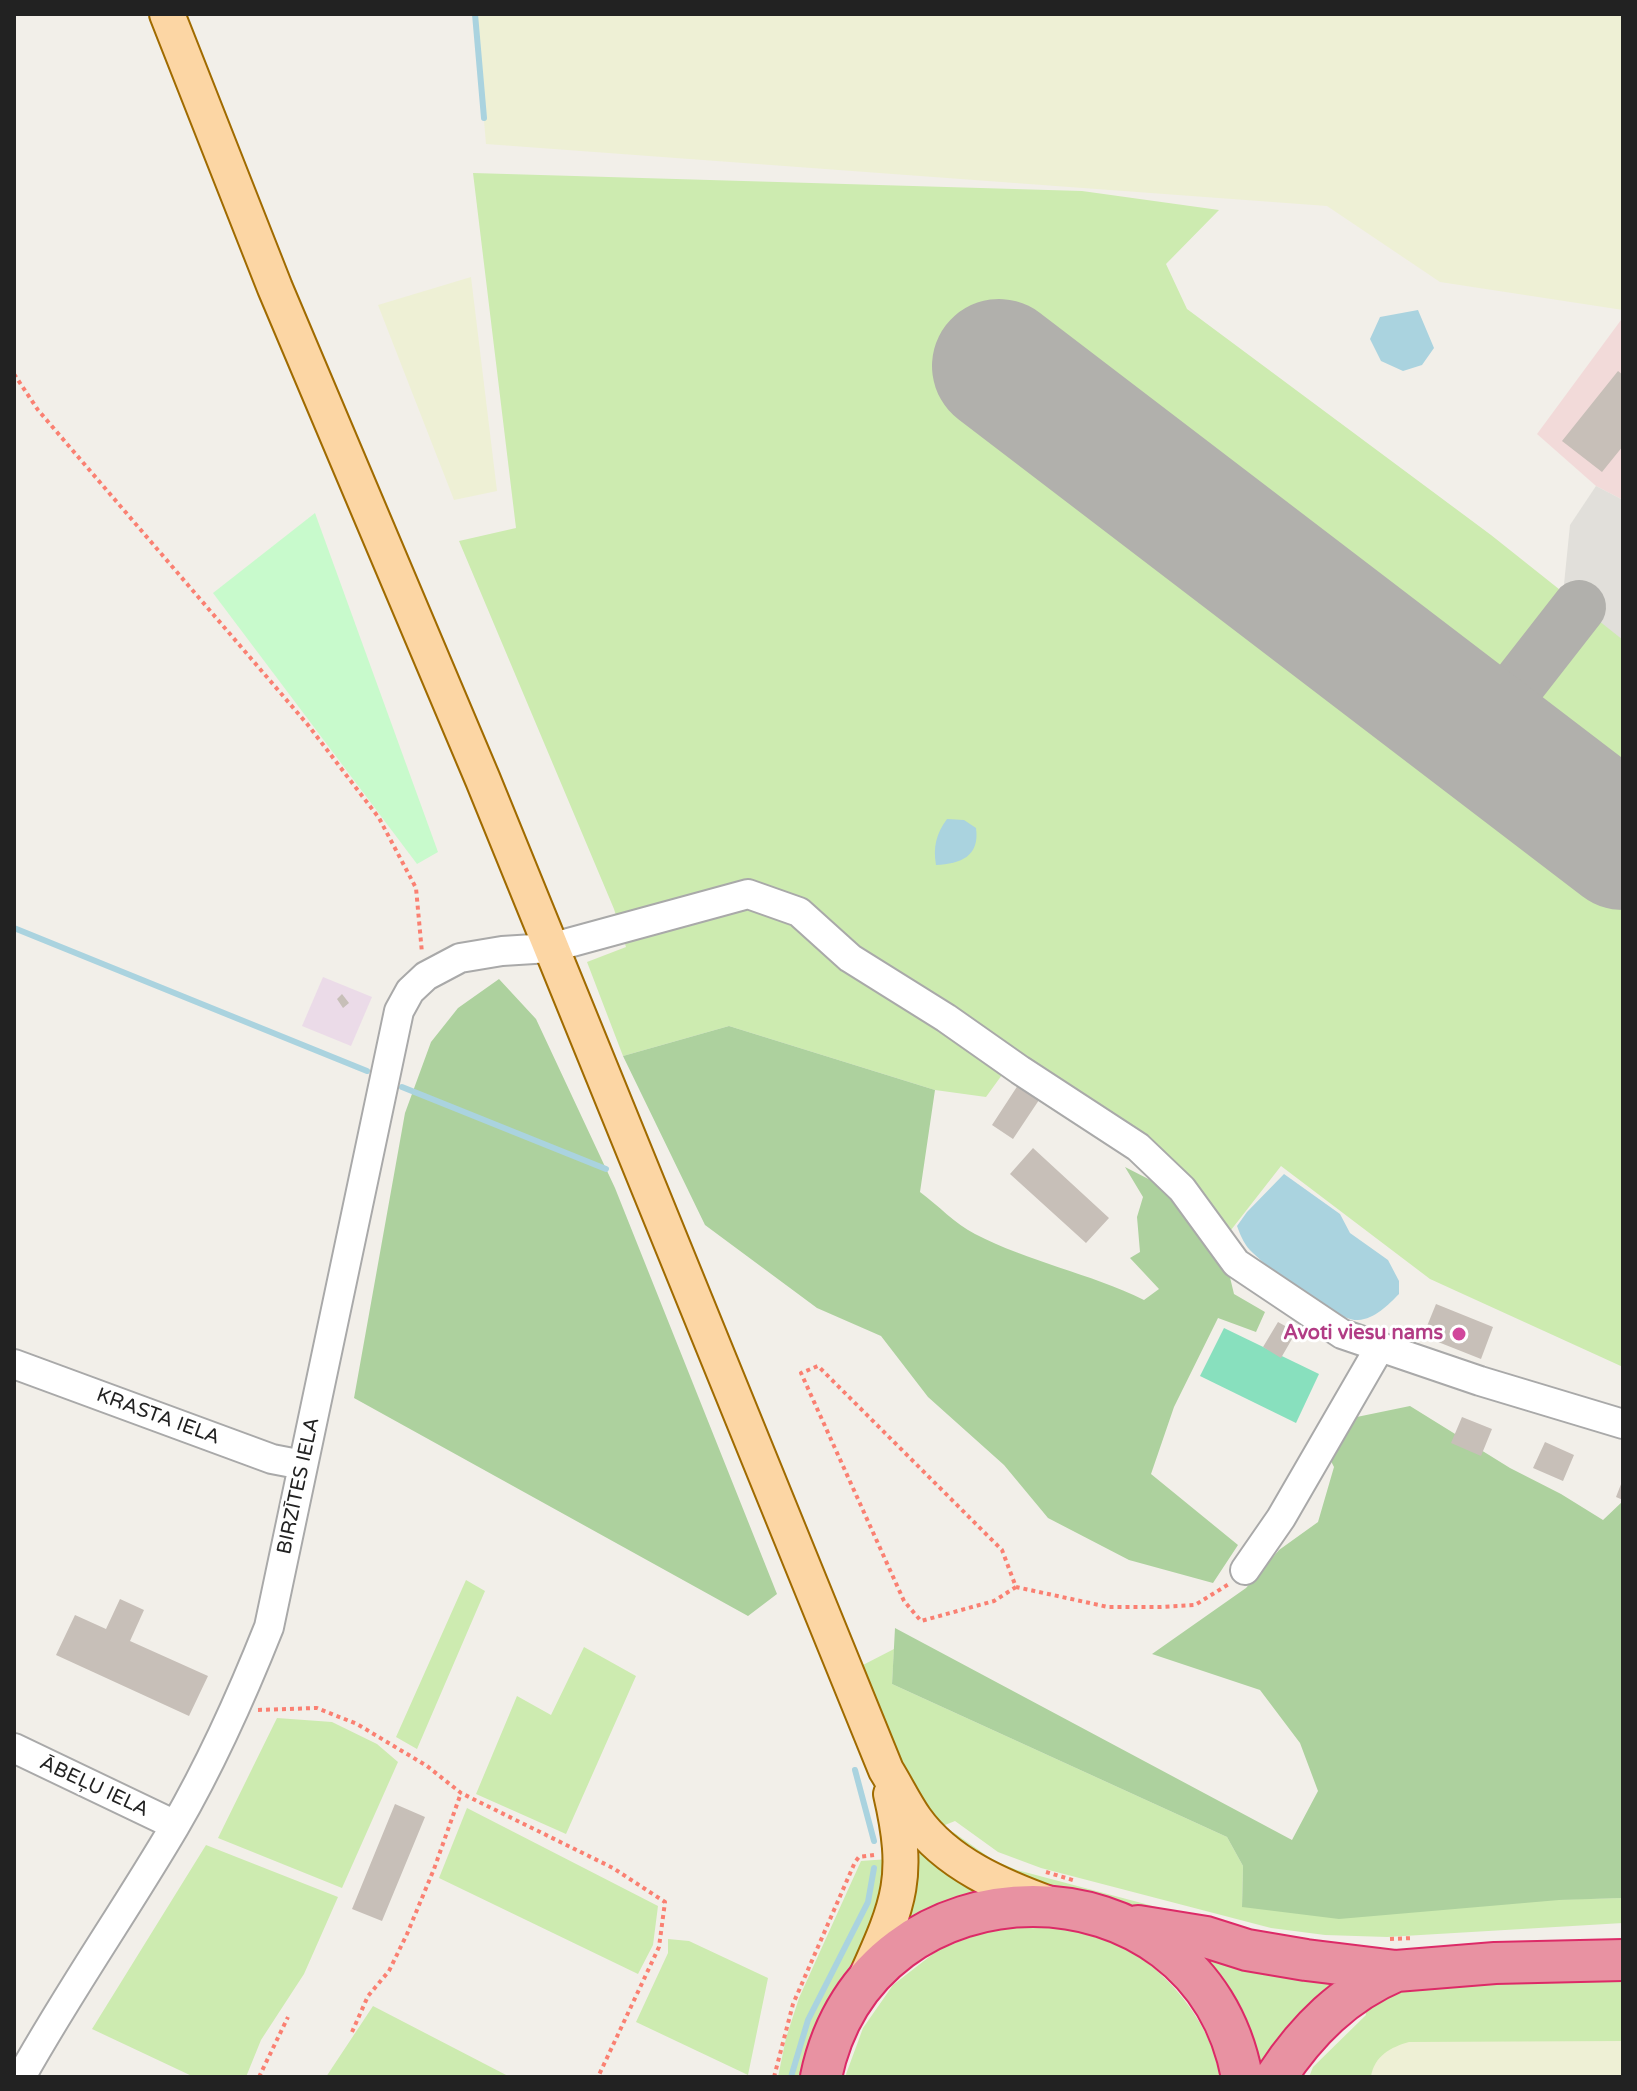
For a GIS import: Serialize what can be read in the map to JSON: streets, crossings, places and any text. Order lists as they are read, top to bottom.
{
  "streets": {
    "street": ["KRASTA IELA", "BIRZĪTES IELA", "ĀBEĻU IELA"]
  },
  "crossings": [
    ["KRASTA IELA", "BIRZĪTES IELA"],
    ["BIRZĪTES IELA", "ĀBEĻU IELA"]
  ],
  "places": ["Avoti viesu nams"]
}
